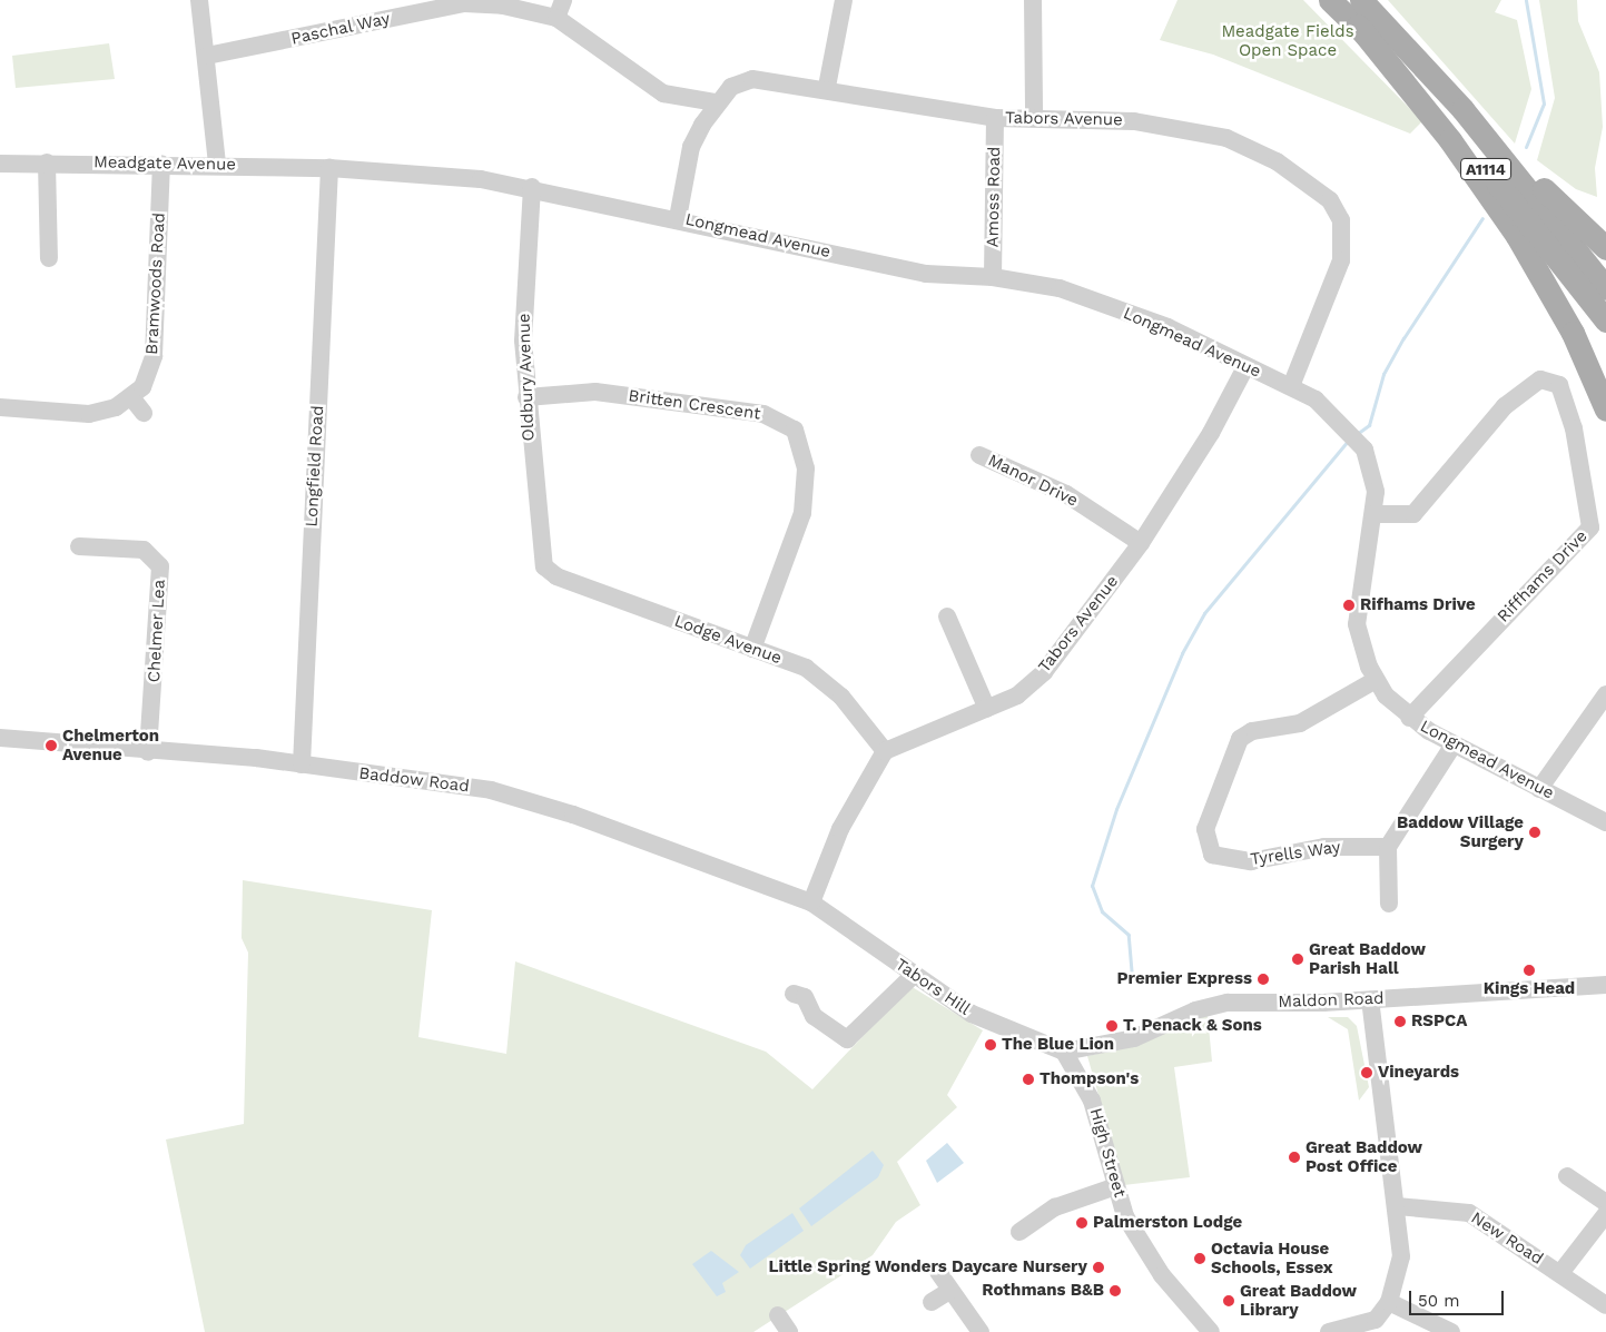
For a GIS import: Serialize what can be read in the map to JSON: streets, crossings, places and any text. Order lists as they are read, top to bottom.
{
  "streets": {
    "main road": ["A1114"],
    "street": [
      "Paschal Way",
      "Tabors Avenue",
      "Meadgate Avenue",
      "Amoss Road",
      "Longmead Avenue",
      "Bramwoods Road",
      "Oldbury Avenue",
      "Britten Crescent",
      "Longfield Road",
      "Manor Drive",
      "Riffhams Drive",
      "Chelmer Lea",
      "Lodge Avenue",
      "Baddow Road",
      "Tyrells Way",
      "Tabors Hill",
      "Maldon Road",
      "High Street",
      "New Road"
    ]
  },
  "crossings": [
    ["Paschal Way", "Tabors Avenue"],
    ["Tabors Avenue", "Amoss Road"],
    ["Tabors Avenue", "Longmead Avenue"],
    ["Tabors Avenue", "Manor Drive"],
    ["Tabors Avenue", "Lodge Avenue"],
    ["Meadgate Avenue", "Longmead Avenue"],
    ["Meadgate Avenue", "Bramwoods Road"],
    ["Meadgate Avenue", "Longfield Road"],
    ["Amoss Road", "Longmead Avenue"],
    ["Longmead Avenue", "Oldbury Avenue"],
    ["Longmead Avenue", "Longfield Road"],
    ["Longmead Avenue", "Riffhams Drive"],
    ["Longmead Avenue", "Tyrells Way"],
    ["Oldbury Avenue", "Britten Crescent"],
    ["Oldbury Avenue", "Lodge Avenue"],
    ["Britten Crescent", "Lodge Avenue"],
    ["Longfield Road", "Baddow Road"],
    ["Chelmer Lea", "Baddow Road"],
    ["Baddow Road", "Tabors Hill"],
    ["Tabors Hill", "Maldon Road"],
    ["Tabors Hill", "High Street"],
    ["Maldon Road", "High Street"]
  ],
  "parks": ["Meadgate Fields Open Space"],
  "places": [
    "Rifhams Drive",
    "Chelmerton Avenue",
    "Baddow Village Surgery",
    "Great Baddow Parish Hall",
    "Kings Head",
    "Premier Express",
    "RSPCA",
    "T. Penack & Sons",
    "The Blue Lion",
    "Vineyards",
    "Thompson's",
    "Great Baddow Post Office",
    "Palmerston Lodge",
    "Octavia House Schools, Essex",
    "Little Spring Wonders Daycare Nursery",
    "Rothmans B&B",
    "Great Baddow Library"
  ],
  "scale_bar": "50 m"
}
